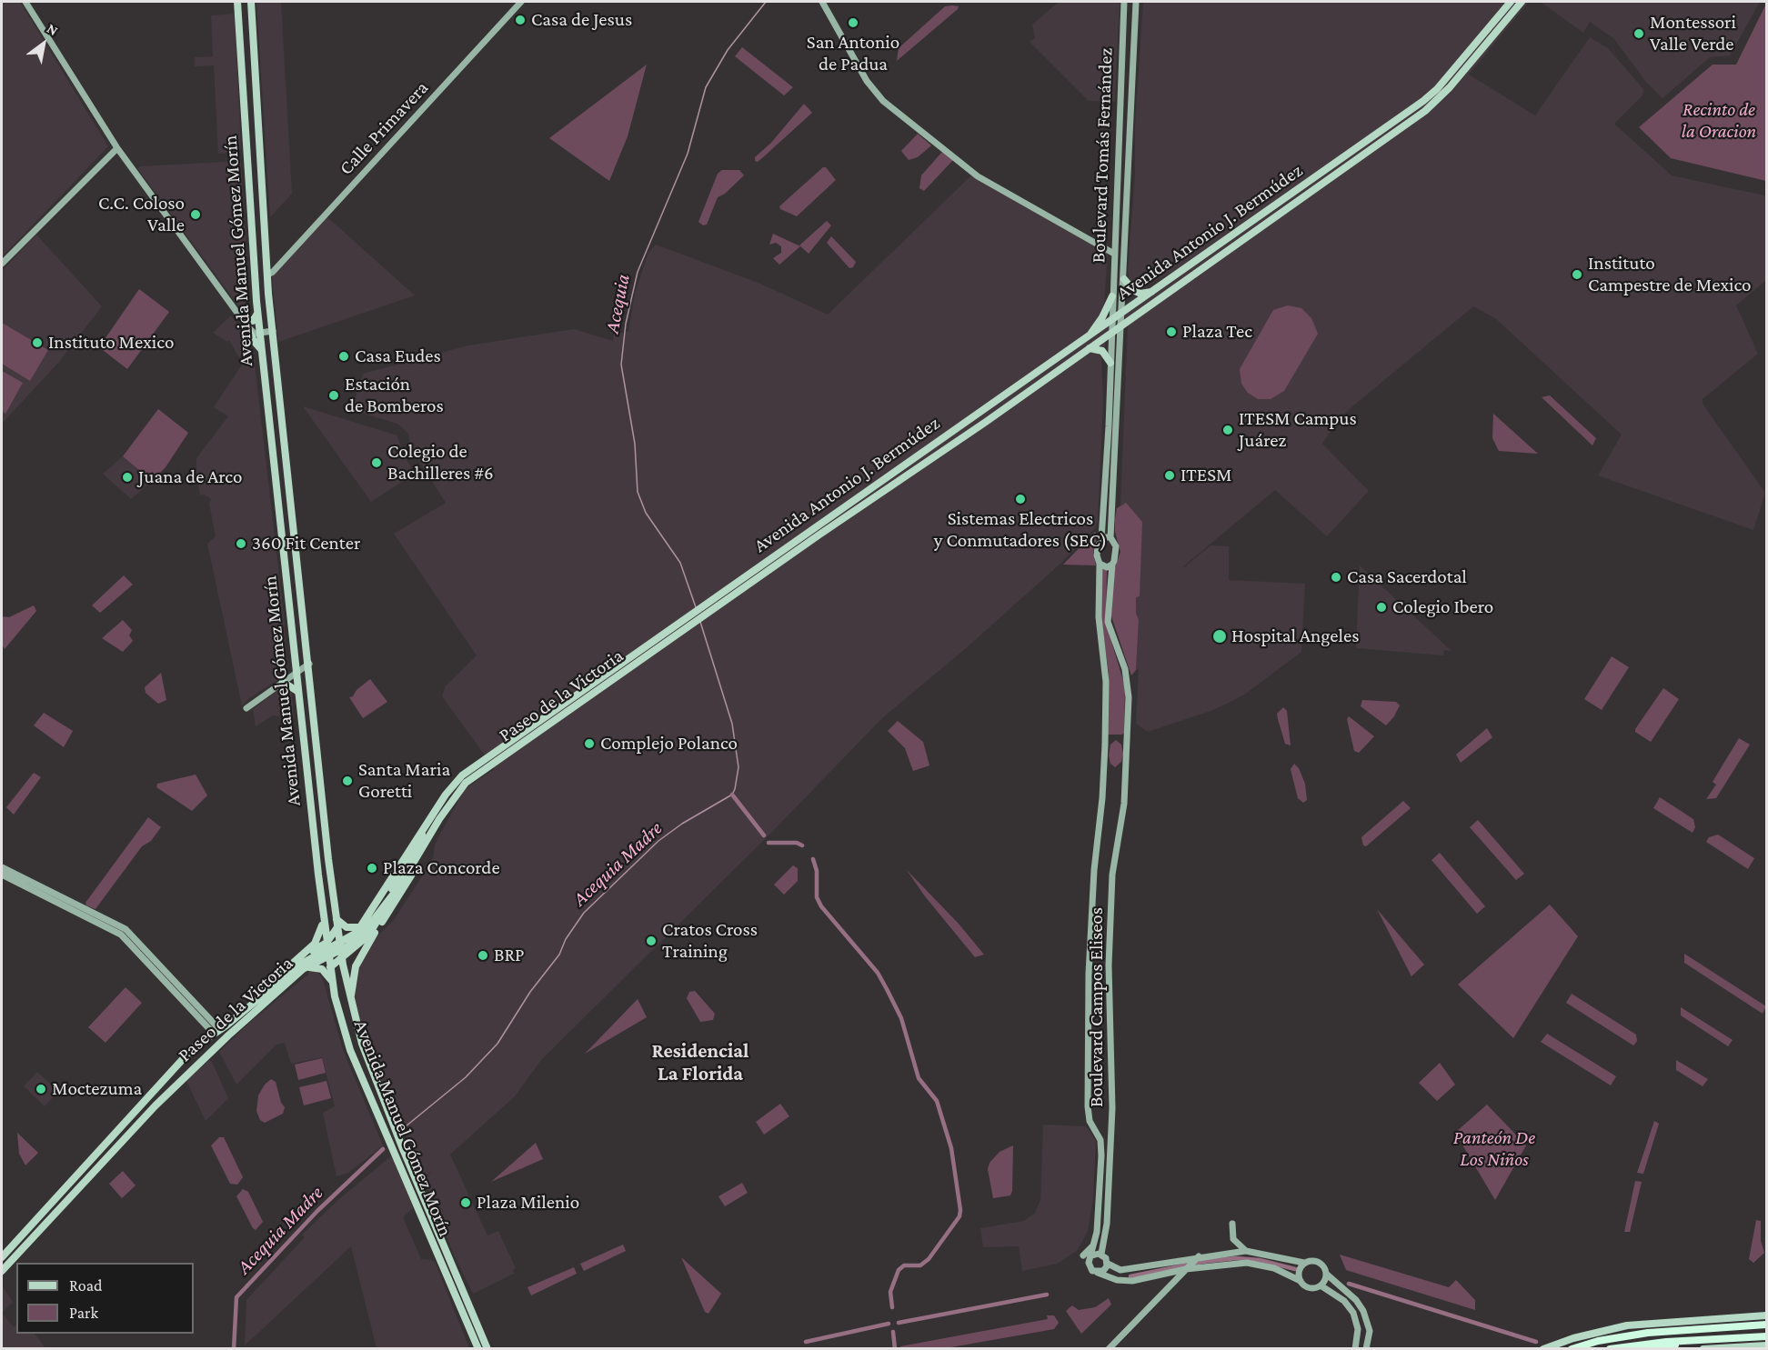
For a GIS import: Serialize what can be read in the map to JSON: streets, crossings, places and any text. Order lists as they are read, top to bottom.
{
  "streets": {
    "main road": [
      "Calle Primavera",
      "Boulevard Tomás Fernández",
      "Avenida Antonio J. Bermúdez",
      "Avenida Manuel Gómez Morín",
      "Paseo de la Victoria",
      "Boulevard Campos Eliseos"
    ]
  },
  "crossings": [
    ["Calle Primavera", "Avenida Manuel Gómez Morín"],
    ["Boulevard Tomás Fernández", "Avenida Antonio J. Bermúdez"],
    ["Boulevard Tomás Fernández", "Boulevard Campos Eliseos"],
    ["Avenida Antonio J. Bermúdez", "Avenida Manuel Gómez Morín"],
    ["Avenida Antonio J. Bermúdez", "Paseo de la Victoria"],
    ["Avenida Manuel Gómez Morín", "Paseo de la Victoria"]
  ],
  "districts": ["Residencial La Florida"],
  "water": ["Acequia", "Acequia Madre"],
  "parks": ["Recinto de la Oracion", "Panteón De Los Niños"],
  "places": [
    "Casa de Jesus",
    "San Antonio de Padua",
    "Montessori Valle Verde",
    "C.C. Coloso Valle",
    "Instituto Campestre de Mexico",
    "Plaza Tec",
    "Instituto Mexico",
    "Casa Eudes",
    "Estación de Bomberos",
    "ITESM Campus Juárez",
    "Colegio de Bachilleres #6",
    "ITESM",
    "Juana de Arco",
    "Sistemas Electricos y Conmutadores (SEC)",
    "360 Fit Center",
    "Casa Sacerdotal",
    "Colegio Ibero",
    "Hospital Angeles",
    "Complejo Polanco",
    "Santa Maria Goretti",
    "Plaza Concorde",
    "Cratos Cross Training",
    "BRP",
    "Moctezuma",
    "Plaza Milenio"
  ],
  "legend": ["Road", "Park"],
  "north": "top right"
}
